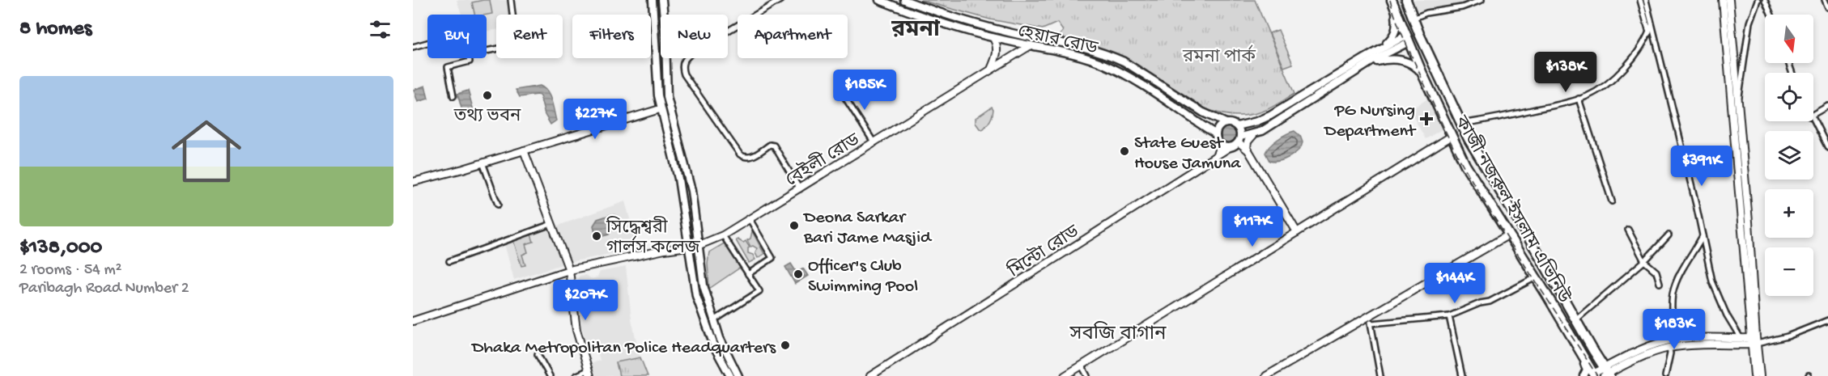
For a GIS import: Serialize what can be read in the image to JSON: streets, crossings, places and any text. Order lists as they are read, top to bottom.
{
  "streets": {
    "highway": ["কাজী নজরুল ইসলাম এভিনিউ"],
    "main road": ["হেয়ার রোড", "বেইলী রোড", "মিন্টো রোড"]
  },
  "crossings": [
    ["হেয়ার রোড", "বেইলী রোড"],
    ["হেয়ার রোড", "মিন্টো রোড"]
  ],
  "districts": ["রমনা", "সবজি বাগান"],
  "parks": ["রমনা পার্ক"],
  "places": {
    "other": [
      "তথ্য ভবন",
      "State Guest House Jamuna",
      "Deona Sarkar Bari Jame Masjid",
      "সিদ্ধেশ্বরী গার্লস কলেজ",
      "Officer's Club Swimming Pool",
      "Dhaka Metropolitan Police Headquarters"
    ],
    "health": ["PG Nursing Department"]
  },
  "north": "bottom",
  "page": {
    "heading": "8 homes",
    "map_buttons": ["+", "−"],
    "chip": [
      "Buy",
      "Rent",
      "Filters",
      "New",
      "Apartment"
    ],
    "price": [
      "$138K",
      "$185K",
      "$227K",
      "$391K",
      "$117K",
      "$144K",
      "$207K",
      "$183K"
    ],
    "list": [
      {
        "name": "$138,000",
        "note": "2 rooms · 54 m² · Paribagh Road Number 2"
      }
    ]
  }
}
